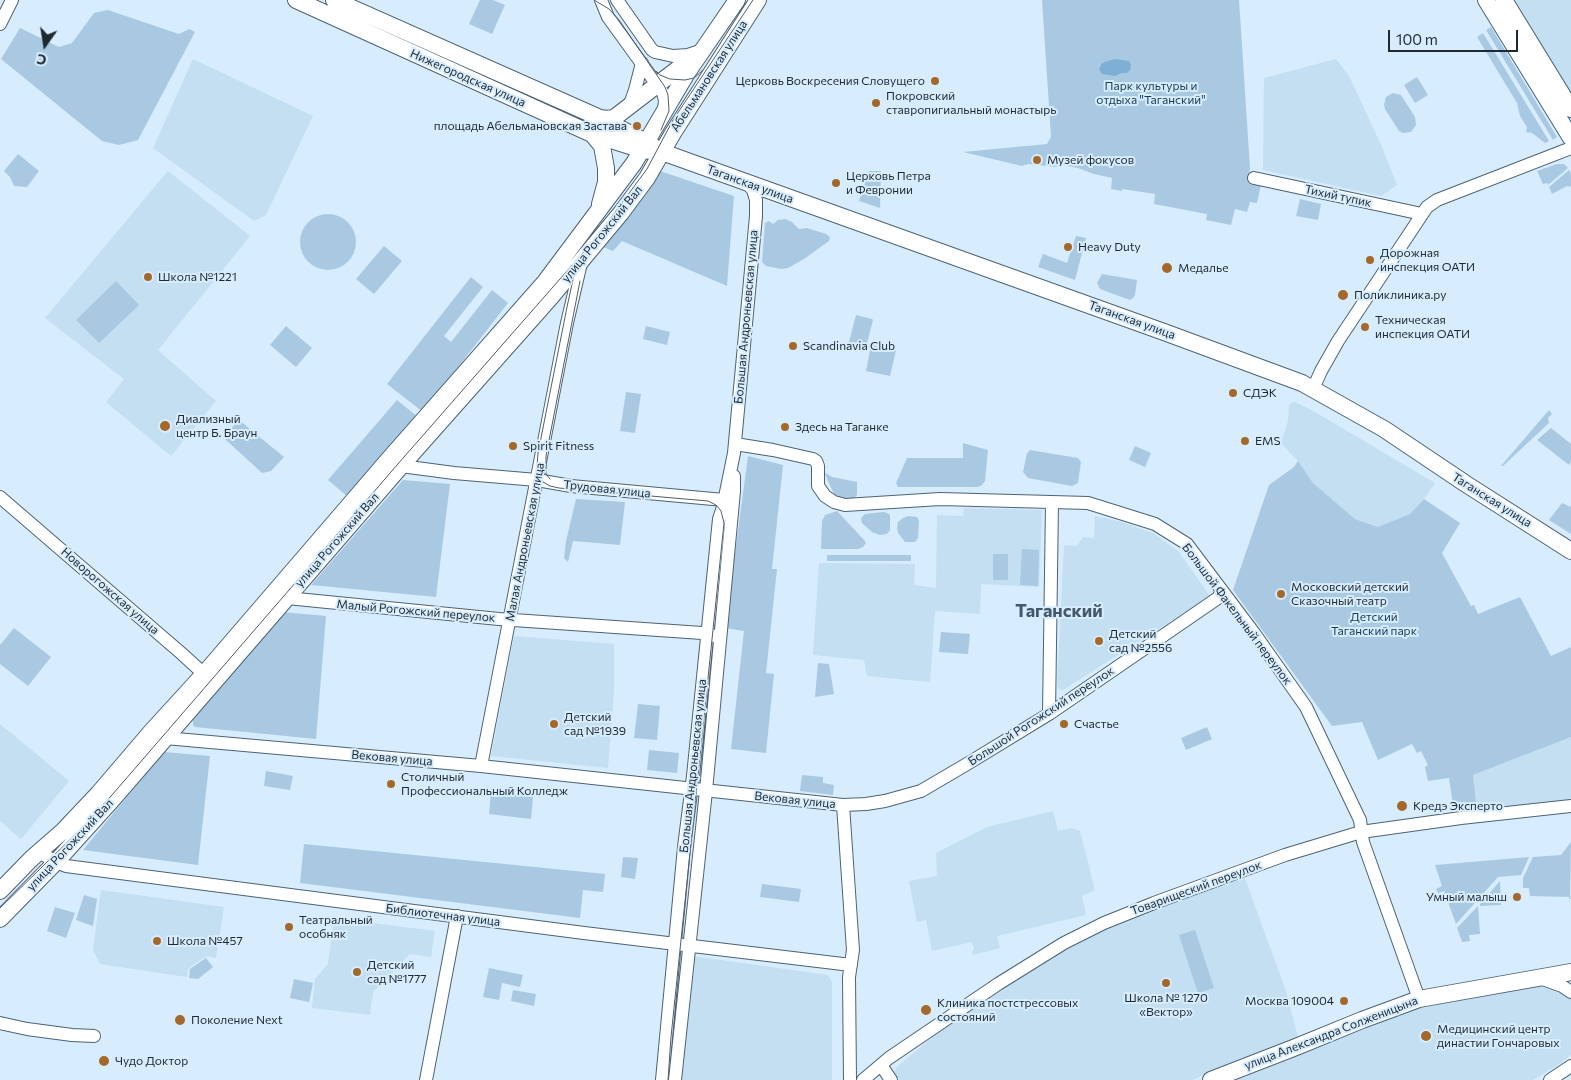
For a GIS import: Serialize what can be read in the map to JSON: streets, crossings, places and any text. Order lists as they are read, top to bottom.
{
  "streets": {
    "main road": [
      "Абельмановская улица",
      "Нижегородская улица",
      "Таганская улица",
      "улица Рогожский Вал",
      "улица Александра Солженицына"
    ],
    "street": [
      "Тихий тупик",
      "Большая Андроньевская улица",
      "Трудовая улица",
      "Малая Андроньевская улица",
      "Новорогожская улица",
      "Малый Рогожский переулок",
      "Большой Факельный переулок",
      "Большой Рогожский переулок",
      "Вековая улица",
      "Товарищеский переулок",
      "Библиотечная улица"
    ]
  },
  "crossings": [
    ["Абельмановская улица", "Нижегородская улица"],
    ["Абельмановская улица", "Таганская улица"],
    ["Абельмановская улица", "улица Рогожский Вал"],
    ["Нижегородская улица", "улица Рогожский Вал"],
    ["Таганская улица", "улица Рогожский Вал"],
    ["Таганская улица", "Большая Андроньевская улица"],
    ["улица Рогожский Вал", "Трудовая улица"],
    ["улица Рогожский Вал", "Малая Андроньевская улица"],
    ["улица Рогожский Вал", "Новорогожская улица"],
    ["улица Рогожский Вал", "Малый Рогожский переулок"],
    ["улица Рогожский Вал", "Вековая улица"],
    ["улица Рогожский Вал", "Библиотечная улица"],
    ["Большая Андроньевская улица", "Трудовая улица"],
    ["Большая Андроньевская улица", "Малый Рогожский переулок"],
    ["Большая Андроньевская улица", "Большой Факельный переулок"],
    ["Большая Андроньевская улица", "Вековая улица"],
    ["Большая Андроньевская улица", "Библиотечная улица"],
    ["Трудовая улица", "Малая Андроньевская улица"],
    ["Малая Андроньевская улица", "Малый Рогожский переулок"],
    ["Малая Андроньевская улица", "Вековая улица"],
    ["Большой Факельный переулок", "Большой Рогожский переулок"],
    ["Большой Факельный переулок", "Товарищеский переулок"],
    ["Большой Факельный переулок", "улица Александра Солженицына"],
    ["Большой Рогожский переулок", "Вековая улица"]
  ],
  "districts": ["Таганский"],
  "parks": ["Парк культуры и отдыха \"Таганский\"", "Детский Таганский парк"],
  "places": [
    "Церковь Воскресения Словущего",
    "Покровский ставропигиальный монастырь",
    "площадь Абельмановская Застава",
    "Музей фокусов",
    "Церковь Петра и Февронии",
    "Heavy Duty",
    "Дорожная инспекция ОАТИ",
    "Медалье",
    "Школа №1221",
    "Поликлиника.ру",
    "Техническая инспекция ОАТИ",
    "Scandinavia Club",
    "СДЭК",
    "Диализный центр Б. Браун",
    "Здесь на Таганке",
    "EMS",
    "Spirit Fitness",
    "Московский детский Сказочный театр",
    "Детский сад №2556",
    "Детский сад №1939",
    "Счастье",
    "Столичный Профессиональный Колледж",
    "Кредэ Эксперто",
    "Умный малыш",
    "Театральный особняк",
    "Школа №457",
    "Детский сад №1777",
    "Школа № 1270 «Вектор»",
    "Москва 109004",
    "Клиника постстрессовых состояний",
    "Поколение Next",
    "Медицинский центр династии Гончаровых",
    "Чудо Доктор"
  ],
  "scale_bar": "100 m",
  "north": "bottom"
}
